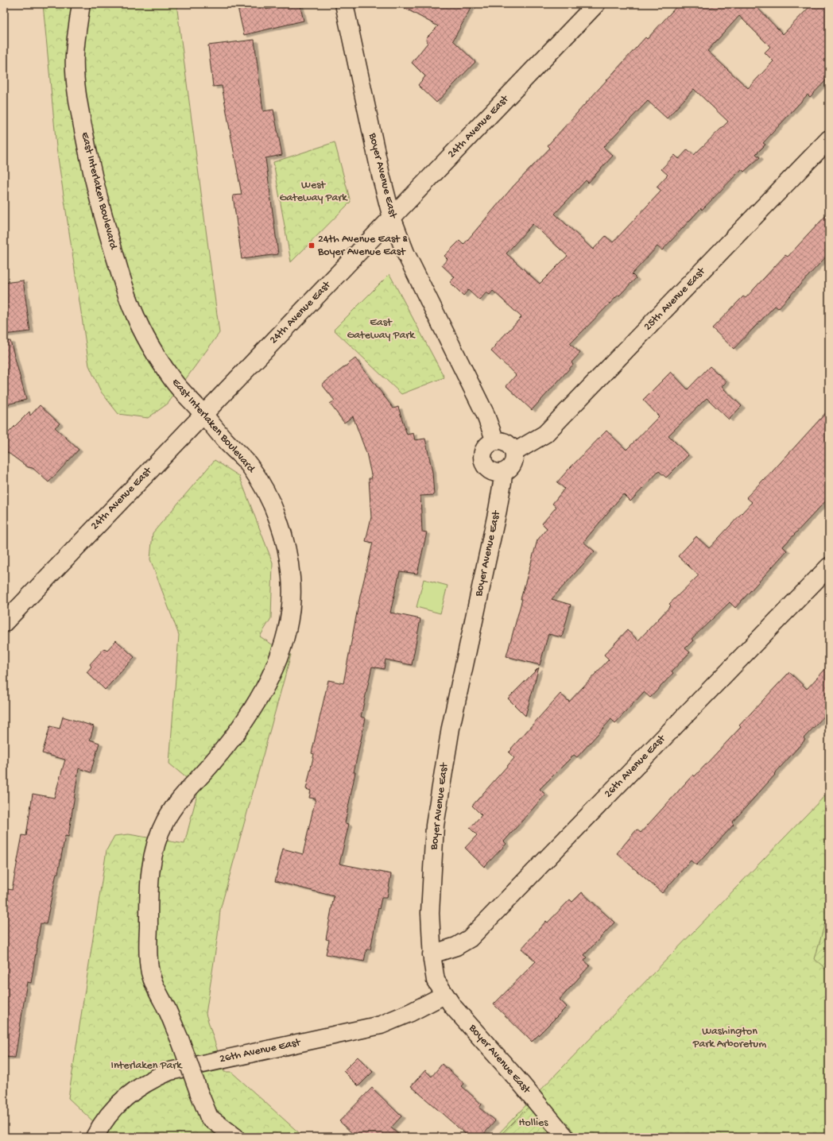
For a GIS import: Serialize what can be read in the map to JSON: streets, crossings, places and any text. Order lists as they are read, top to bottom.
{
  "streets": {
    "street": [
      "24th Avenue East",
      "Boyer Avenue East",
      "East Interlaken Boulevard",
      "25th Avenue East",
      "26th Avenue East"
    ]
  },
  "crossings": [
    ["24th Avenue East", "Boyer Avenue East"],
    ["24th Avenue East", "East Interlaken Boulevard"],
    ["Boyer Avenue East", "25th Avenue East"],
    ["Boyer Avenue East", "26th Avenue East"]
  ],
  "parks": [
    "West Gateway Park",
    "East Gateway Park",
    "Washington Park Arboretum",
    "Interlaken Park",
    "Hollies"
  ],
  "places": {
    "transit": ["24th Avenue East & Boyer Avenue East"]
  }
}
